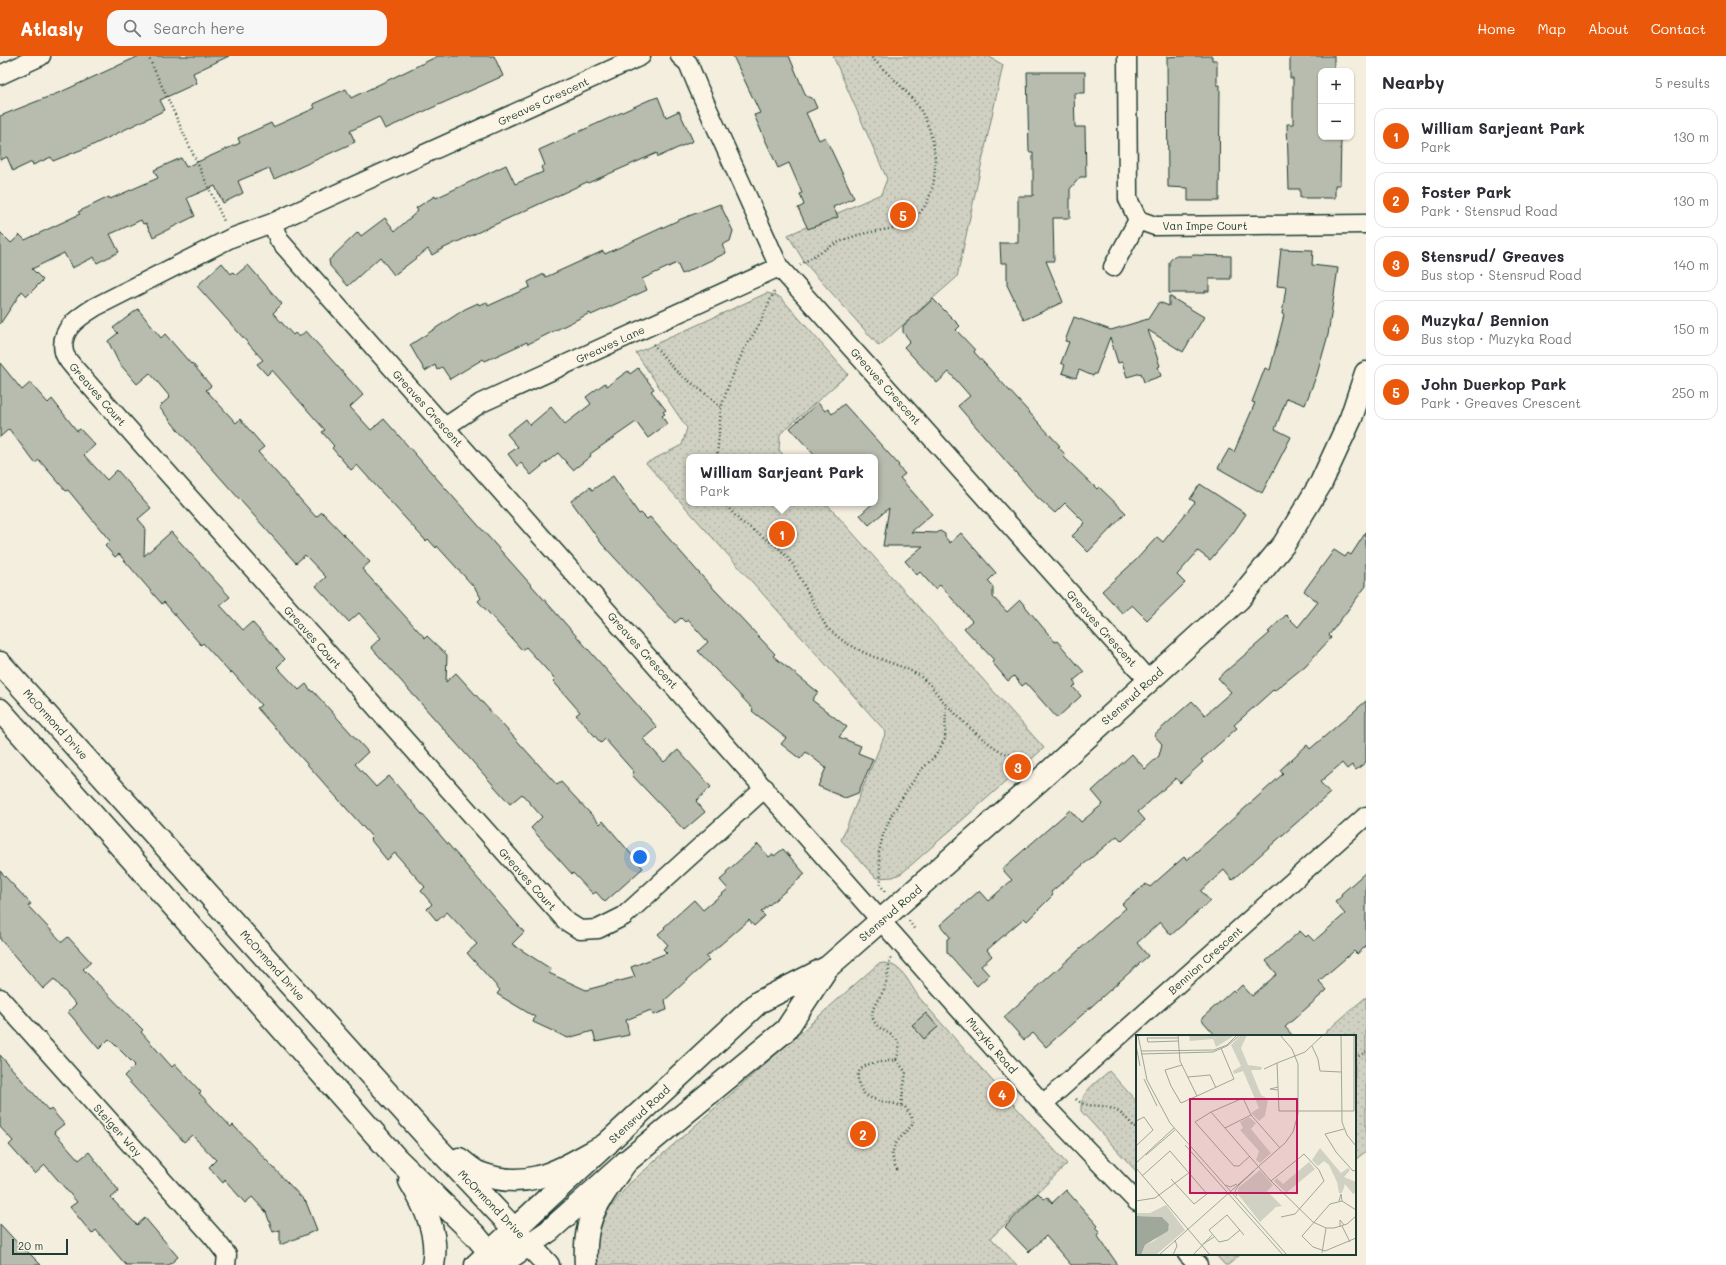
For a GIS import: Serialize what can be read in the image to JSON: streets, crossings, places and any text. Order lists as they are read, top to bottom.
{
  "streets": {
    "main road": ["Stensrud Road", "McOrmond Drive"],
    "street": [
      "Greaves Crescent",
      "Van Impe Court",
      "Greaves Lane",
      "Greaves Court",
      "Bennion Crescent",
      "Muzyka Road",
      "Steiger Way"
    ]
  },
  "crossings": [
    ["Greaves Crescent", "Greaves Lane"],
    ["Greaves Crescent", "Greaves Court"],
    ["Greaves Crescent", "Stensrud Road"],
    ["Greaves Crescent", "Muzyka Road"],
    ["Stensrud Road", "McOrmond Drive"],
    ["Stensrud Road", "Muzyka Road"],
    ["Bennion Crescent", "Muzyka Road"]
  ],
  "scale_bar": "20 m",
  "page": {
    "header": "Atlasly",
    "search": "Search here",
    "nav": [
      "Home",
      "Map",
      "About",
      "Contact"
    ],
    "heading": ["Nearby", "5 results"],
    "map_buttons": ["+", "−"],
    "list": [
      {
        "mark": "1",
        "name": "William Sarjeant Park",
        "note": "Park",
        "value": "130 m"
      },
      {
        "mark": "2",
        "name": "Foster Park",
        "note": "Park · Stensrud Road",
        "value": "130 m"
      },
      {
        "mark": "3",
        "name": "Stensrud/ Greaves",
        "note": "Bus stop · Stensrud Road",
        "value": "140 m"
      },
      {
        "mark": "4",
        "name": "Muzyka/ Bennion",
        "note": "Bus stop · Muzyka Road",
        "value": "150 m"
      },
      {
        "mark": "5",
        "name": "John Duerkop Park",
        "note": "Park · Greaves Crescent",
        "value": "250 m"
      }
    ],
    "pins": [
      "5",
      "1",
      "3",
      "4",
      "2"
    ],
    "popup": ["William Sarjeant Park", "Park"],
    "scale": "20 m"
  }
}
